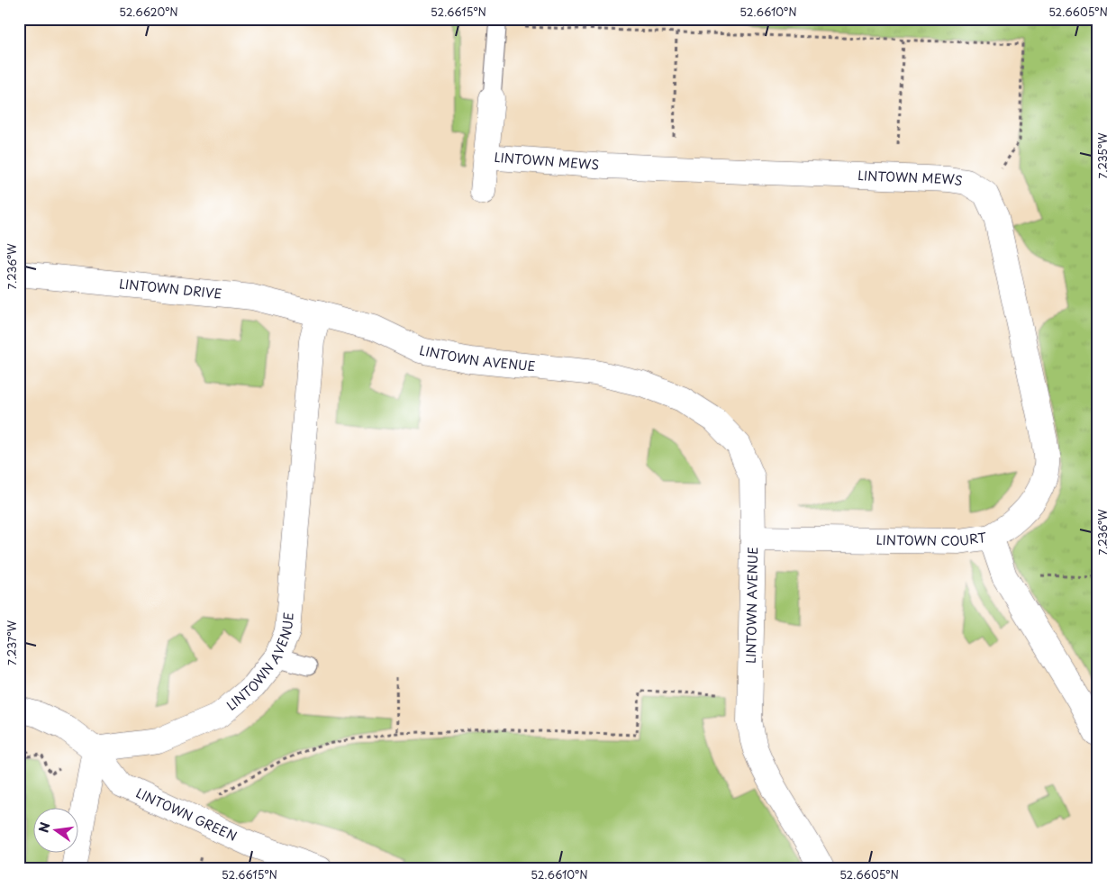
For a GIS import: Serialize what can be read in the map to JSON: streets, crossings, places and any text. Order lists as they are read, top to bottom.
{
  "streets": {
    "street": [
      "LINTOWN MEWS",
      "LINTOWN DRIVE",
      "LINTOWN AVENUE",
      "LINTOWN COURT",
      "LINTOWN GREEN"
    ]
  },
  "crossings": [
    ["LINTOWN MEWS", "LINTOWN COURT"],
    ["LINTOWN DRIVE", "LINTOWN AVENUE"],
    ["LINTOWN AVENUE", "LINTOWN COURT"],
    ["LINTOWN AVENUE", "LINTOWN GREEN"]
  ],
  "north": "left",
  "coordinates": [
    "52.6620°N",
    "52.6615°N",
    "52.6610°N",
    "52.6605°N",
    "7.235°W",
    "7.236°W",
    "7.237°W"
  ]
}
